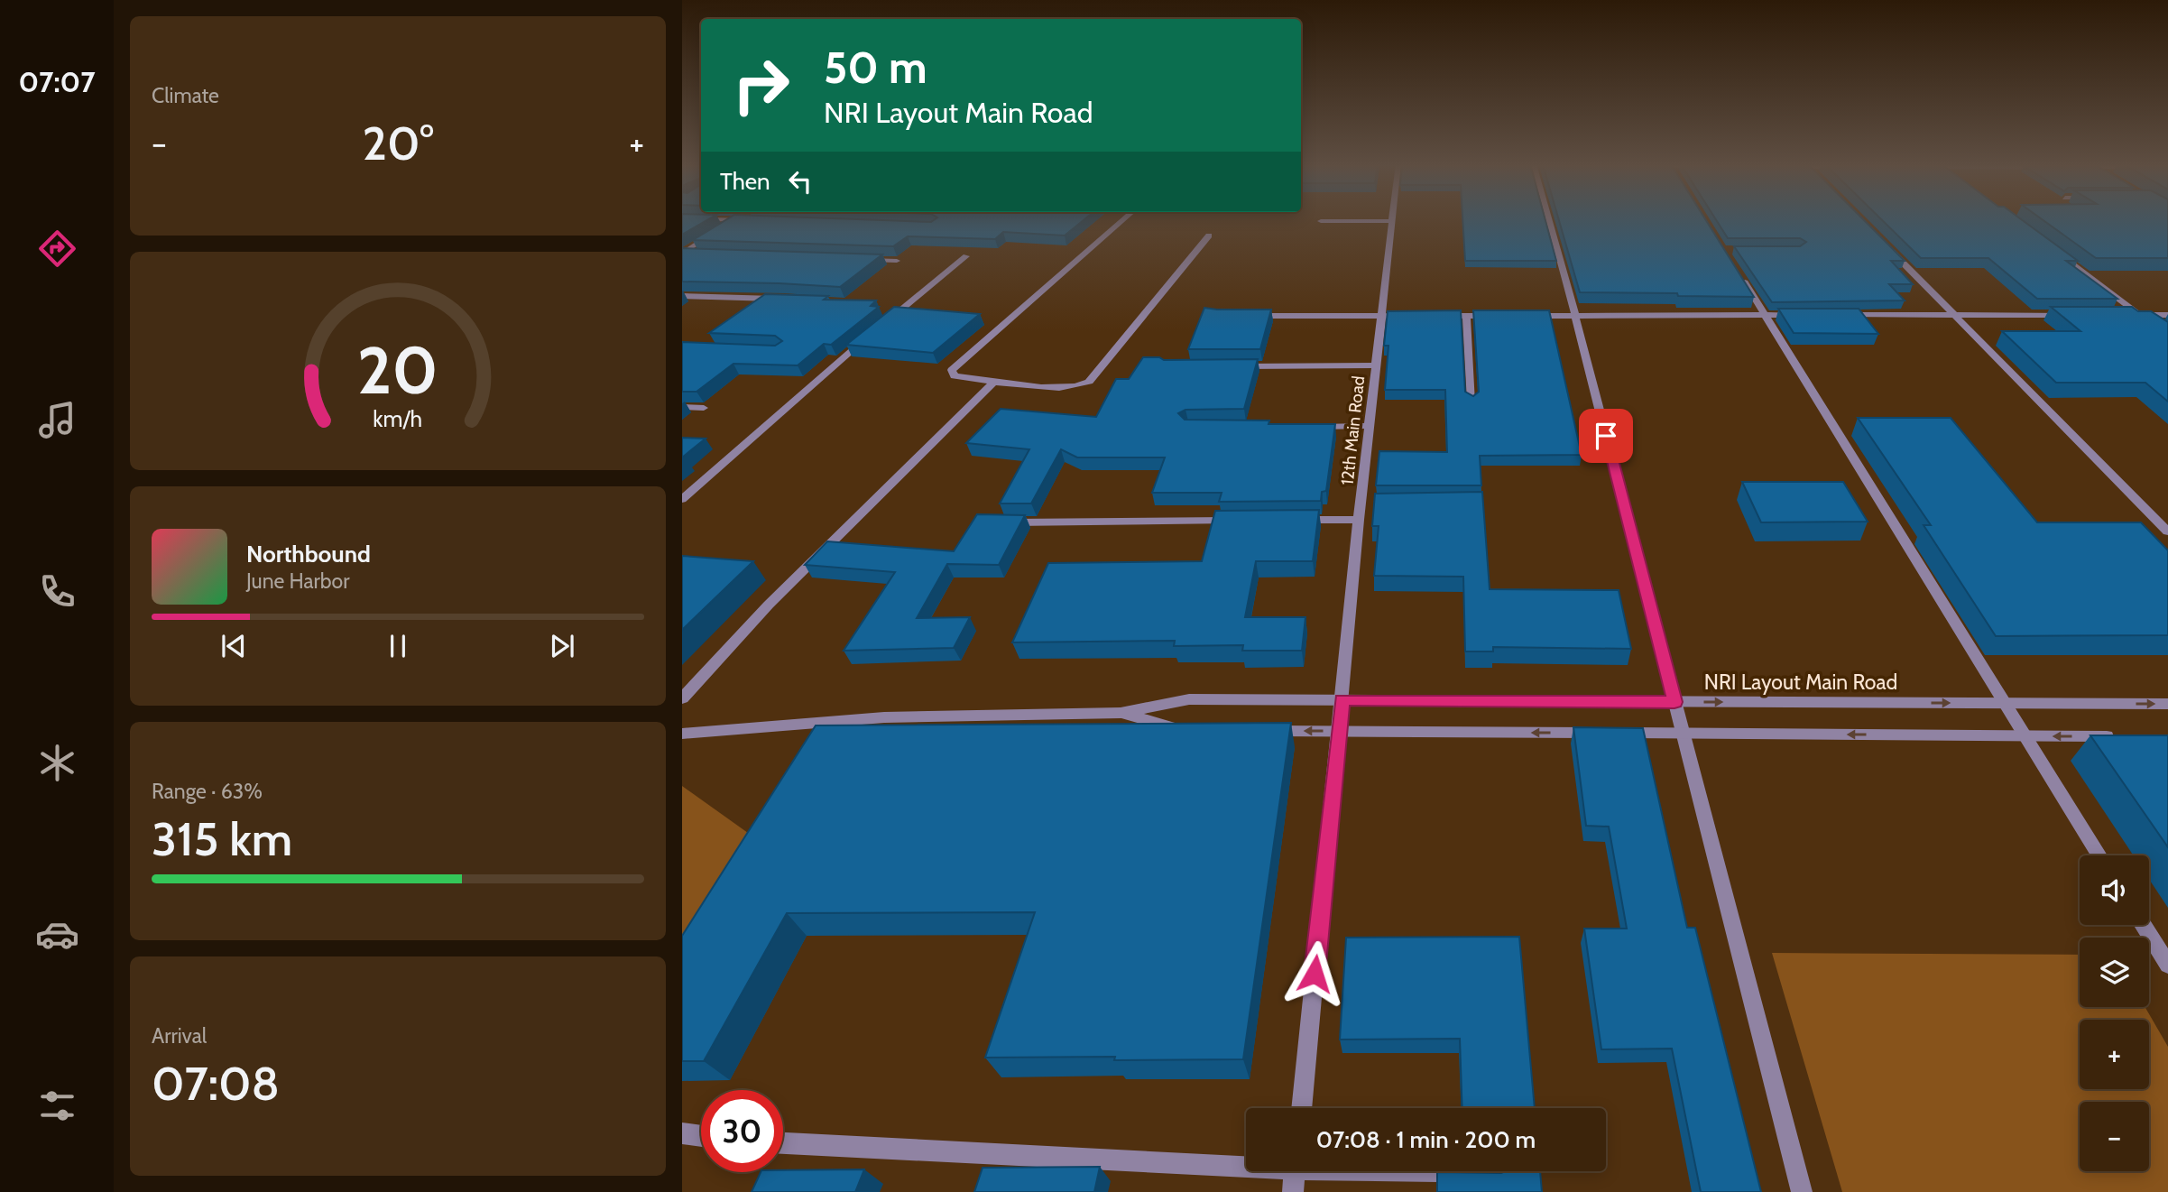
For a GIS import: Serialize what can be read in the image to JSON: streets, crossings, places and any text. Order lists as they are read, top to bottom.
{
  "streets": {
    "street": ["12th Main Road", "NRI Layout Main Road"]
  },
  "crossings": [
    ["12th Main Road", "NRI Layout Main Road"]
  ],
  "page": {
    "tabs": "07:07",
    "tile": [
      "Climate",
      ["Range · 63%", "315 km"],
      ["Arrival", "07:08"]
    ],
    "turn": ["50 m", "NRI Layout Main Road"],
    "heat": ["−", "20°", "+"],
    "then": "Then",
    "song": ["Northbound", "June Harbor"],
    "map_buttons": ["+", "−"],
    "limit": "30",
    "trip": "07:08 · 1 min · 200 m",
    "gauge": ["20", "km/h"]
  }
}
